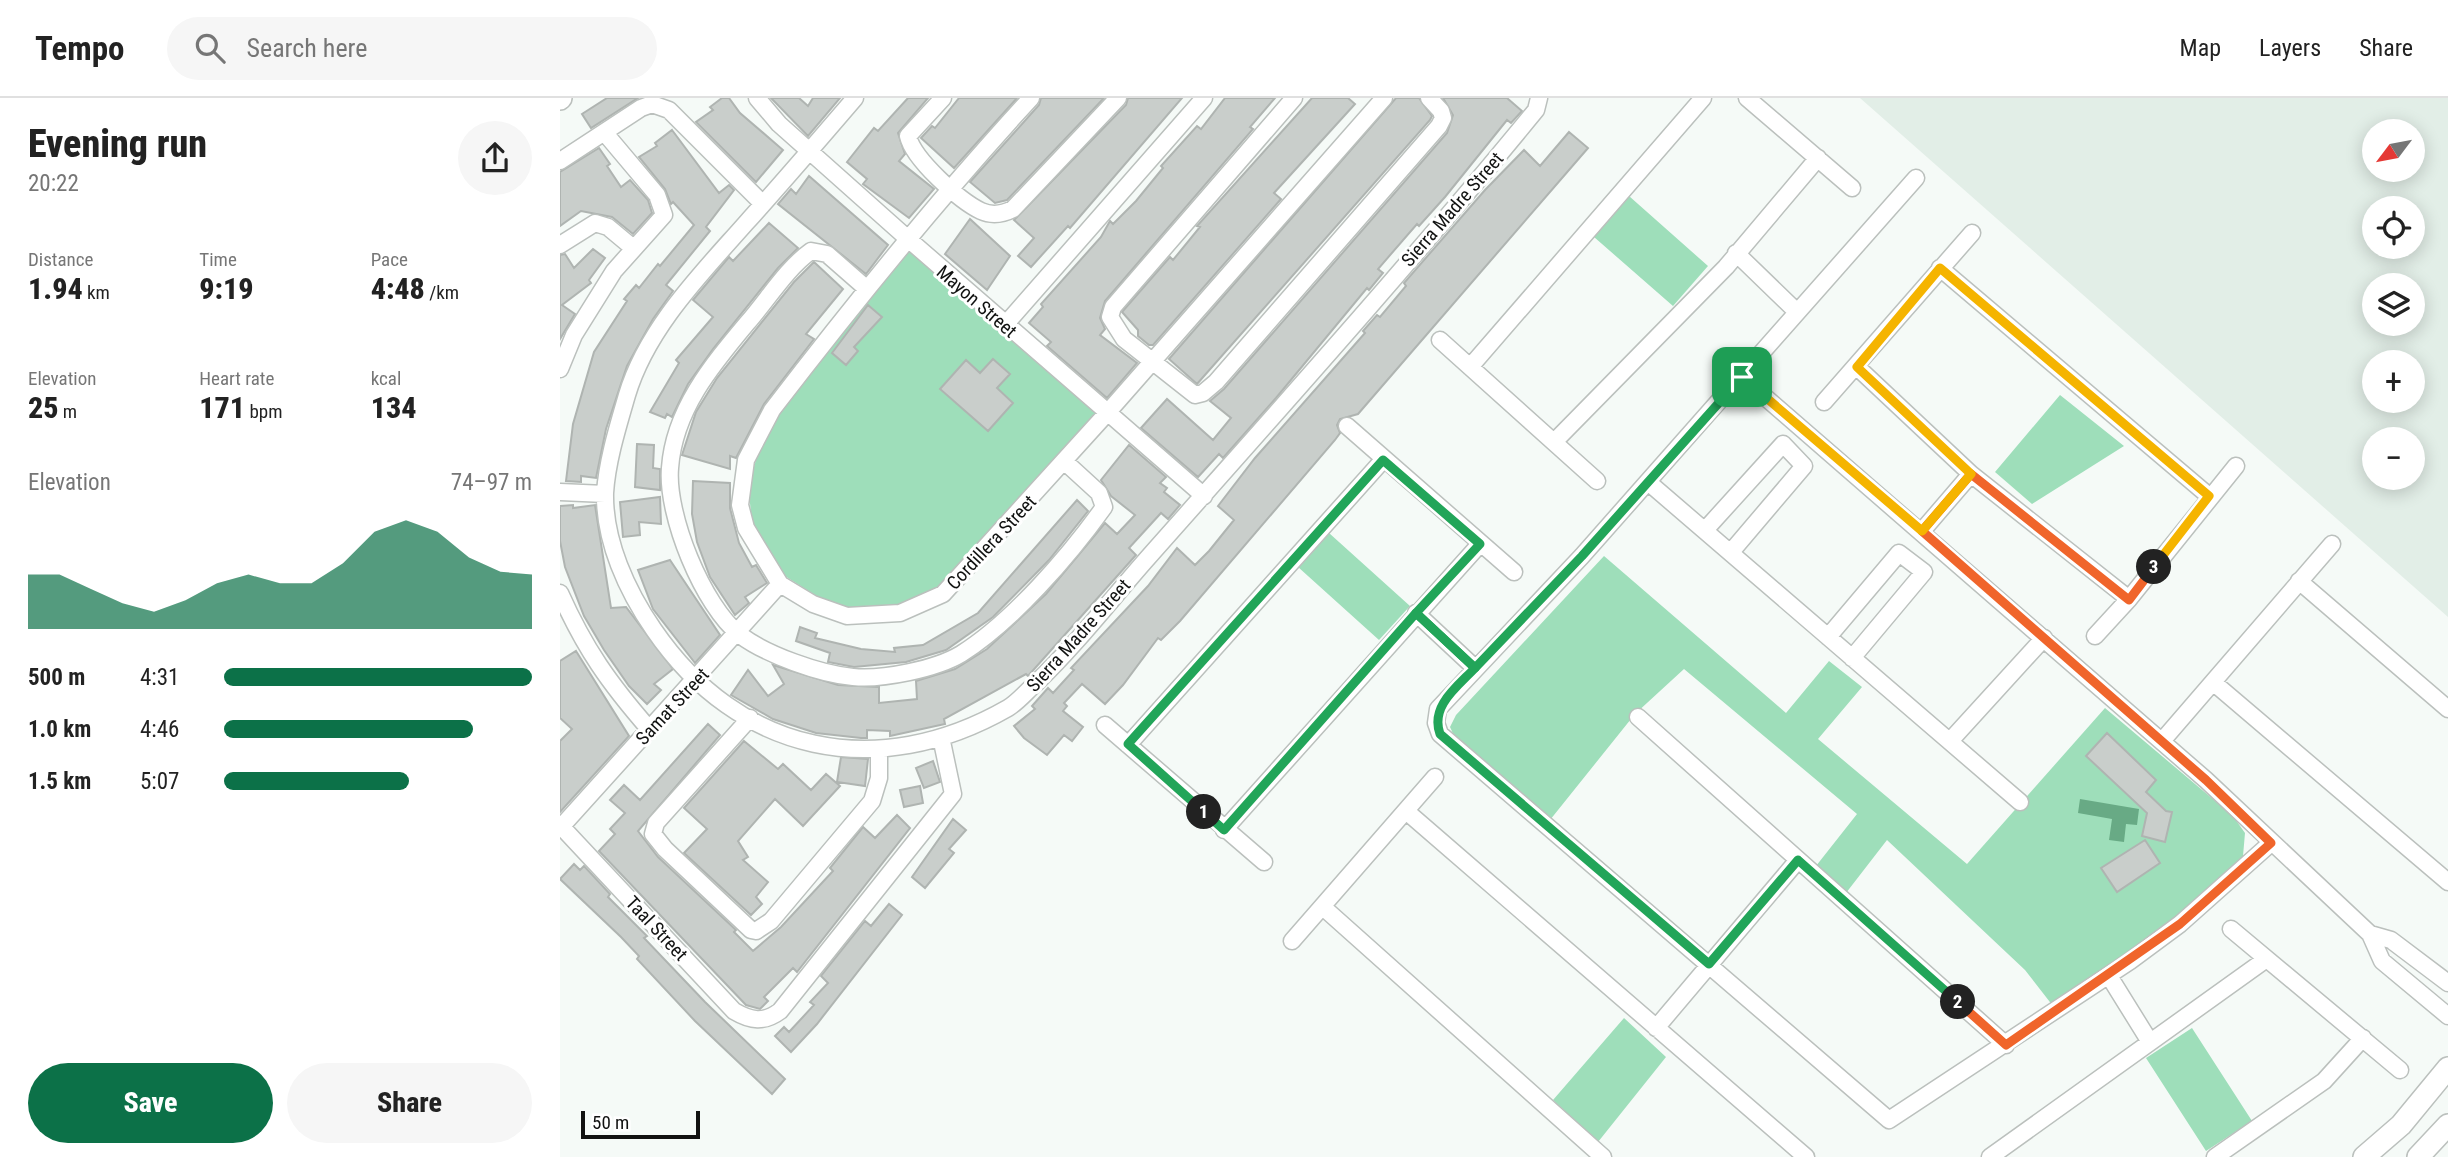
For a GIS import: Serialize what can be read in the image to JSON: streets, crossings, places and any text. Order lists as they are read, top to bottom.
{
  "streets": {
    "street": [
      "Sierra Madre Street",
      "Mayon Street",
      "Cordillera Street",
      "Samat Street",
      "Taal Street"
    ]
  },
  "crossings": [
    ["Sierra Madre Street", "Mayon Street"],
    ["Sierra Madre Street", "Samat Street"],
    ["Sierra Madre Street", "Taal Street"],
    ["Mayon Street", "Cordillera Street"],
    ["Cordillera Street", "Samat Street"],
    ["Samat Street", "Taal Street"]
  ],
  "scale_bar": "50 m",
  "north": "bottom left",
  "page": {
    "header": "Tempo",
    "search": "Search here",
    "nav": ["Map", "Layers", "Share"],
    "heading": ["Evening run", "20:22"],
    "map_buttons": ["+", "−"],
    "stats": [
      ["Distance", "1.94 km"],
      ["Time", "9:19"],
      ["Pace", "4:48 /km"],
      ["Elevation", "25 m"],
      ["Heart rate", "171 bpm"],
      ["kcal", "134"]
    ],
    "chart": ["Elevation", "74–97 m"],
    "pins": ["3", "1", "2"],
    "list": [
      {
        "name": "500 m",
        "note": "4:31"
      },
      {
        "name": "1.0 km",
        "note": "4:46"
      },
      {
        "name": "1.5 km",
        "note": "5:07"
      }
    ],
    "buttons": ["Save", "Share"],
    "scale": "50 m"
  }
}
